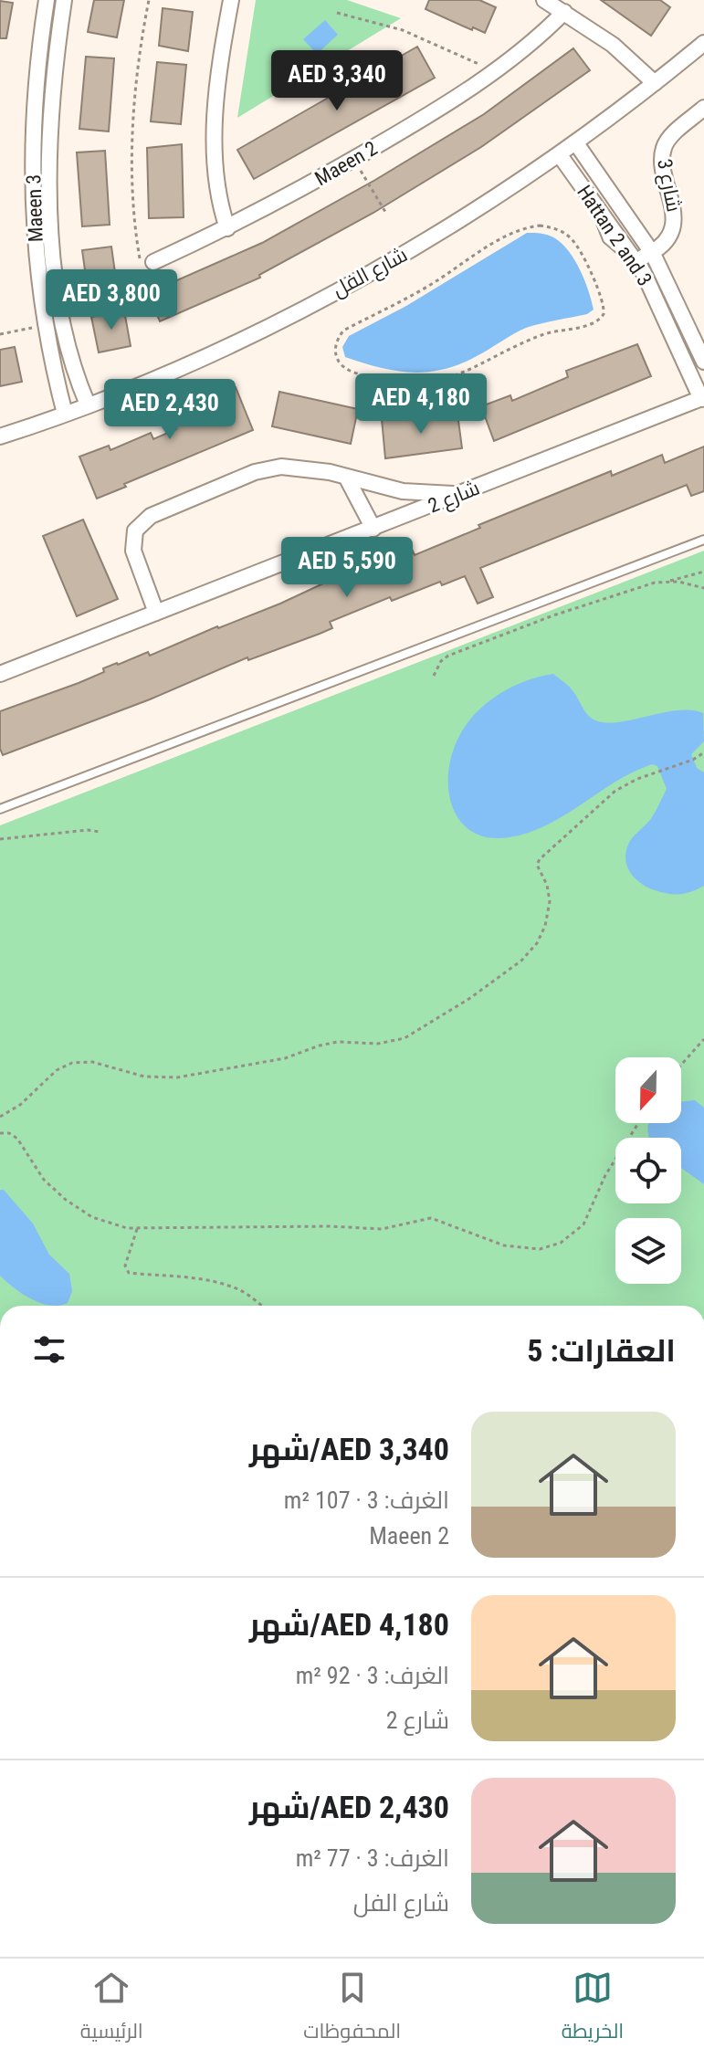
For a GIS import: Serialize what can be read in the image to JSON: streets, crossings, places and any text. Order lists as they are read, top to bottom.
{
  "streets": {
    "street": [
      "Maeen 2",
      "شارع 3",
      "Maeen 3",
      "Hattan 2 and 3",
      "شارع الفل",
      "شارع 2"
    ]
  },
  "crossings": [
    ["Maeen 3", "شارع الفل"],
    ["Hattan 2 and 3", "شارع الفل"],
    ["Hattan 2 and 3", "شارع 2"]
  ],
  "north": "bottom",
  "page": {
    "price": [
      "AED 3,340",
      "AED 3,800",
      "AED 4,180",
      "AED 2,430",
      "AED 5,590"
    ],
    "heading": "العقارات: 5",
    "list": [
      {
        "name": "AED 3,340/شهر",
        "note": "الغرف: 3 · 107 m² · Maeen 2"
      },
      {
        "name": "AED 4,180/شهر",
        "note": "الغرف: 3 · 92 m² · شارع 2"
      },
      {
        "name": "AED 2,430/شهر",
        "note": "الغرف: 3 · 77 m² · شارع الفل"
      }
    ],
    "tabs": ["الخريطة", "المحفوظات", "الرئيسية"]
  }
}
